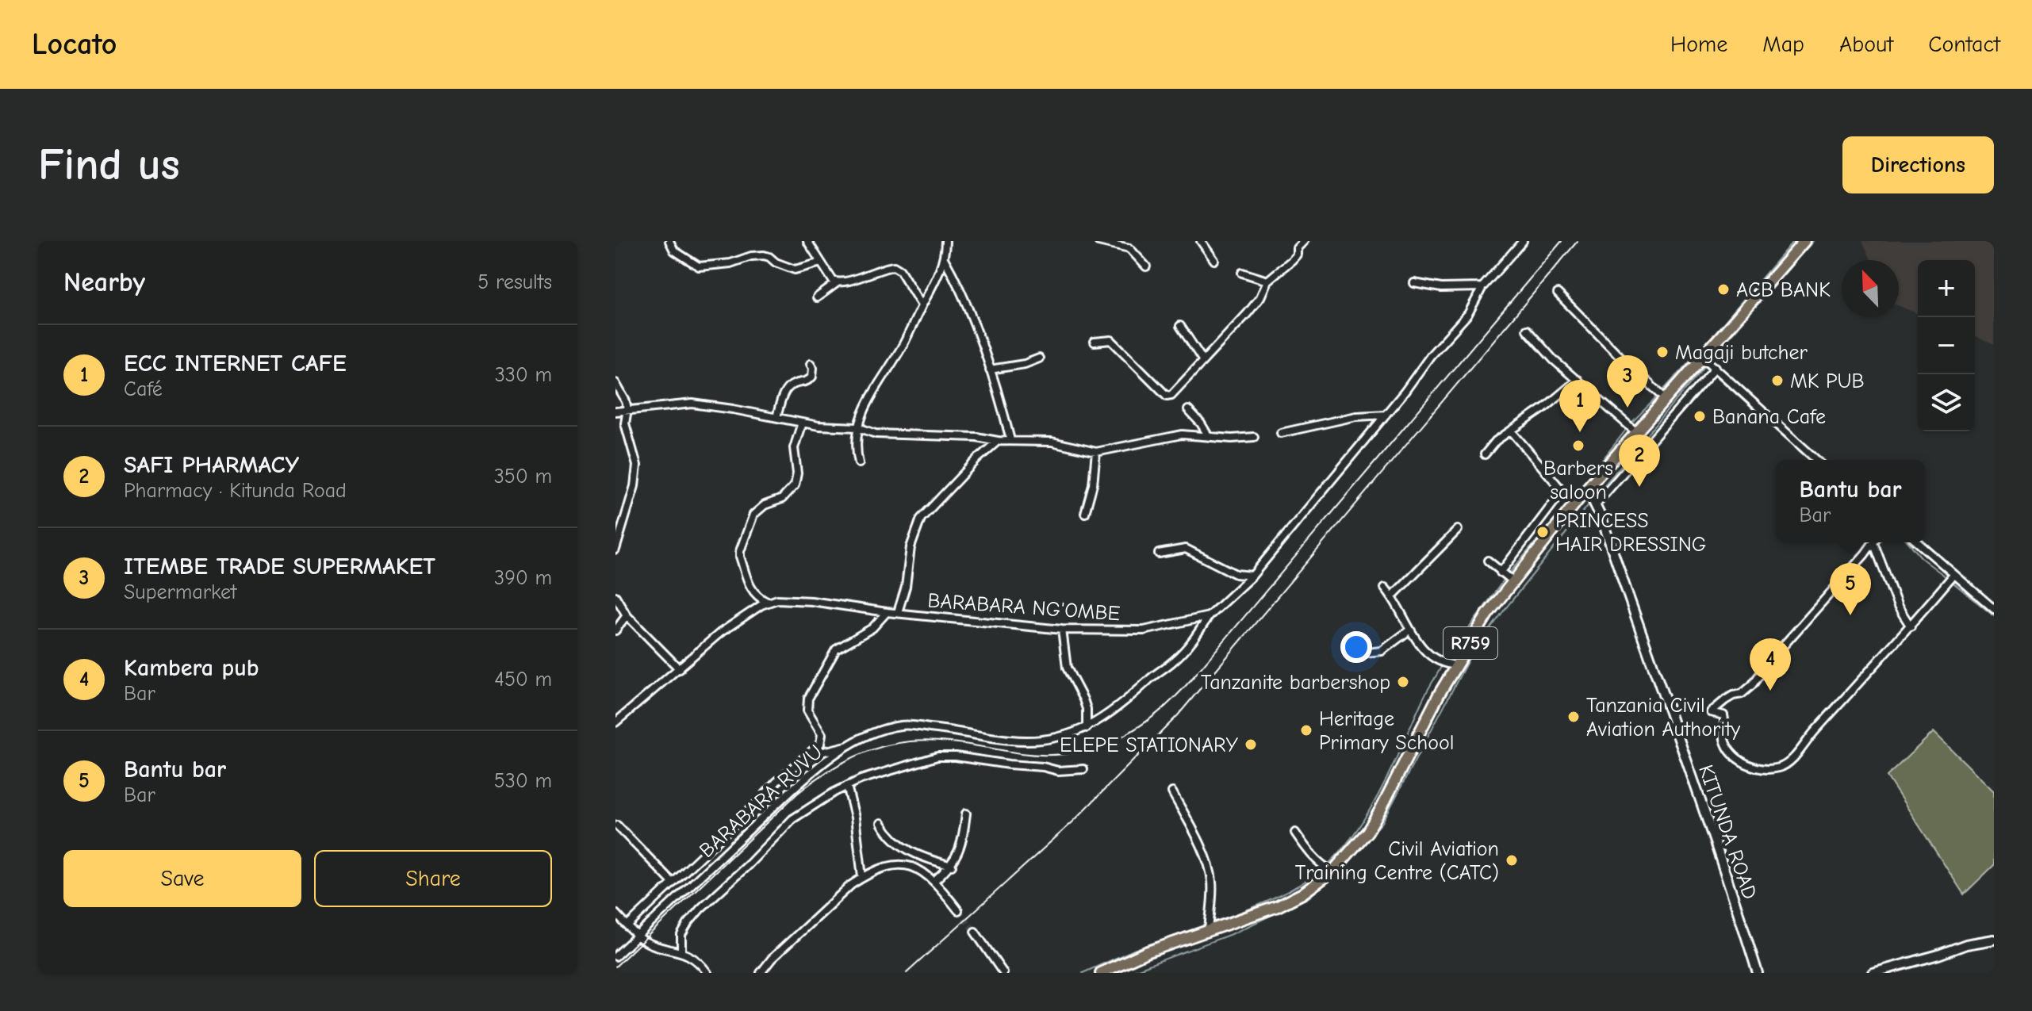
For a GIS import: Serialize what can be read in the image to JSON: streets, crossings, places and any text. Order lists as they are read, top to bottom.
{
  "streets": {
    "main road": ["R759"],
    "street": ["BARABARA NG'OMBE", "BARABARA RUVU", "KITUNDA ROAD"]
  },
  "crossings": [
    ["BARABARA NG'OMBE", "BARABARA RUVU"],
    ["R759", "KITUNDA ROAD"]
  ],
  "places": [
    "ACB BANK",
    "Magaji butcher",
    "MK PUB",
    "Banana Cafe",
    "Barbers saloon",
    "PRINCESS HAIR DRESSING",
    "Tanzanite barbershop",
    "Tanzania Civil Aviation Authority",
    "Heritage Primary School",
    "ELEPE STATIONARY",
    "Civil Aviation Training Centre (CATC)"
  ],
  "north": "top left",
  "page": {
    "header": "Locato",
    "nav": [
      "Home",
      "Map",
      "About",
      "Contact"
    ],
    "buttons": [
      "Directions",
      ["Save", "Share"]
    ],
    "title": "Find us",
    "heading": ["Nearby", "5 results"],
    "map_buttons": ["+", "−"],
    "list": [
      {
        "mark": "1",
        "name": "ECC INTERNET CAFE",
        "note": "Café",
        "value": "330 m"
      },
      {
        "mark": "2",
        "name": "SAFI PHARMACY",
        "note": "Pharmacy · Kitunda Road",
        "value": "350 m"
      },
      {
        "mark": "3",
        "name": "ITEMBE TRADE SUPERMAKET",
        "note": "Supermarket",
        "value": "390 m"
      },
      {
        "mark": "4",
        "name": "Kambera pub",
        "note": "Bar",
        "value": "450 m"
      },
      {
        "mark": "5",
        "name": "Bantu bar",
        "note": "Bar",
        "value": "530 m"
      }
    ],
    "pins": [
      "3",
      "1",
      "2",
      "5",
      "4"
    ],
    "popup": ["Bantu bar", "Bar"]
  }
}
